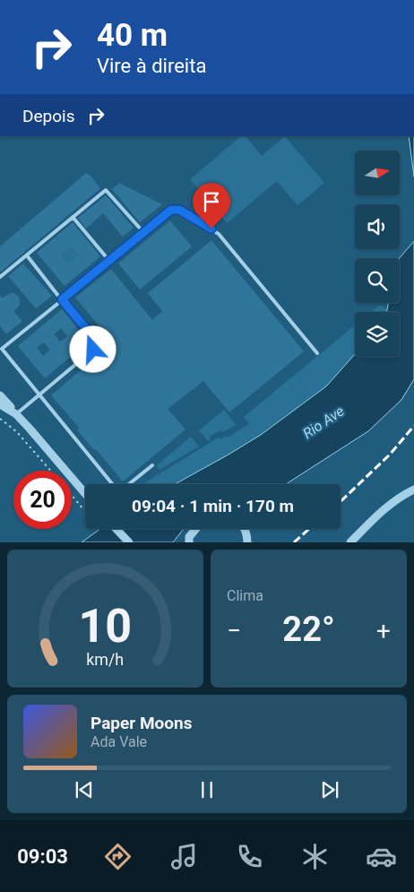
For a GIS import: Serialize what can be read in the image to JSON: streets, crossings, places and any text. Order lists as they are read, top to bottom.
{
  "water": ["Rio Ave"],
  "north": "right",
  "page": {
    "turn": ["40 m", "Vire à direita"],
    "then": "Depois",
    "limit": "20",
    "trip": "09:04 · 1 min · 170 m",
    "tile": "Clima",
    "heat": ["−", "22°", "+"],
    "song": ["Paper Moons", "Ada Vale"],
    "tabs": "09:03",
    "gauge": ["10", "km/h"]
  }
}
